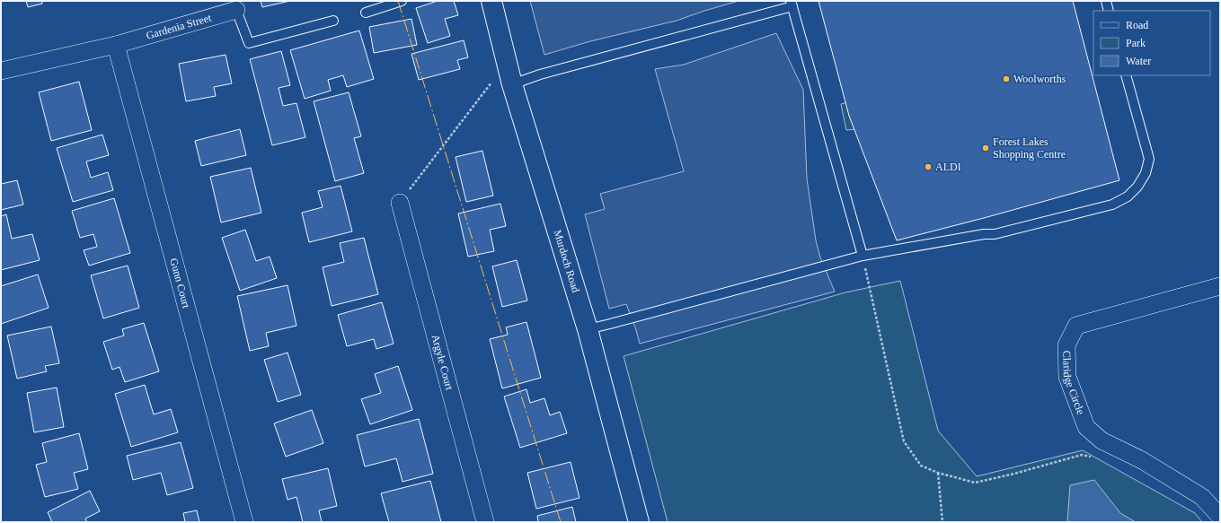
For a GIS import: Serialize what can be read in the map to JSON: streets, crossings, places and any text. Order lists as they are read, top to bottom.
{
  "streets": {
    "main road": ["Murdoch Road"],
    "street": [
      "Gardenia Street",
      "Gunn Court",
      "Argyle Court",
      "Claridge Circle"
    ]
  },
  "crossings": [
    ["Gardenia Street", "Gunn Court"]
  ],
  "places": ["Woolworths", "Forest Lakes Shopping Centre", "ALDI"],
  "legend": ["Road", "Park", "Water"]
}
